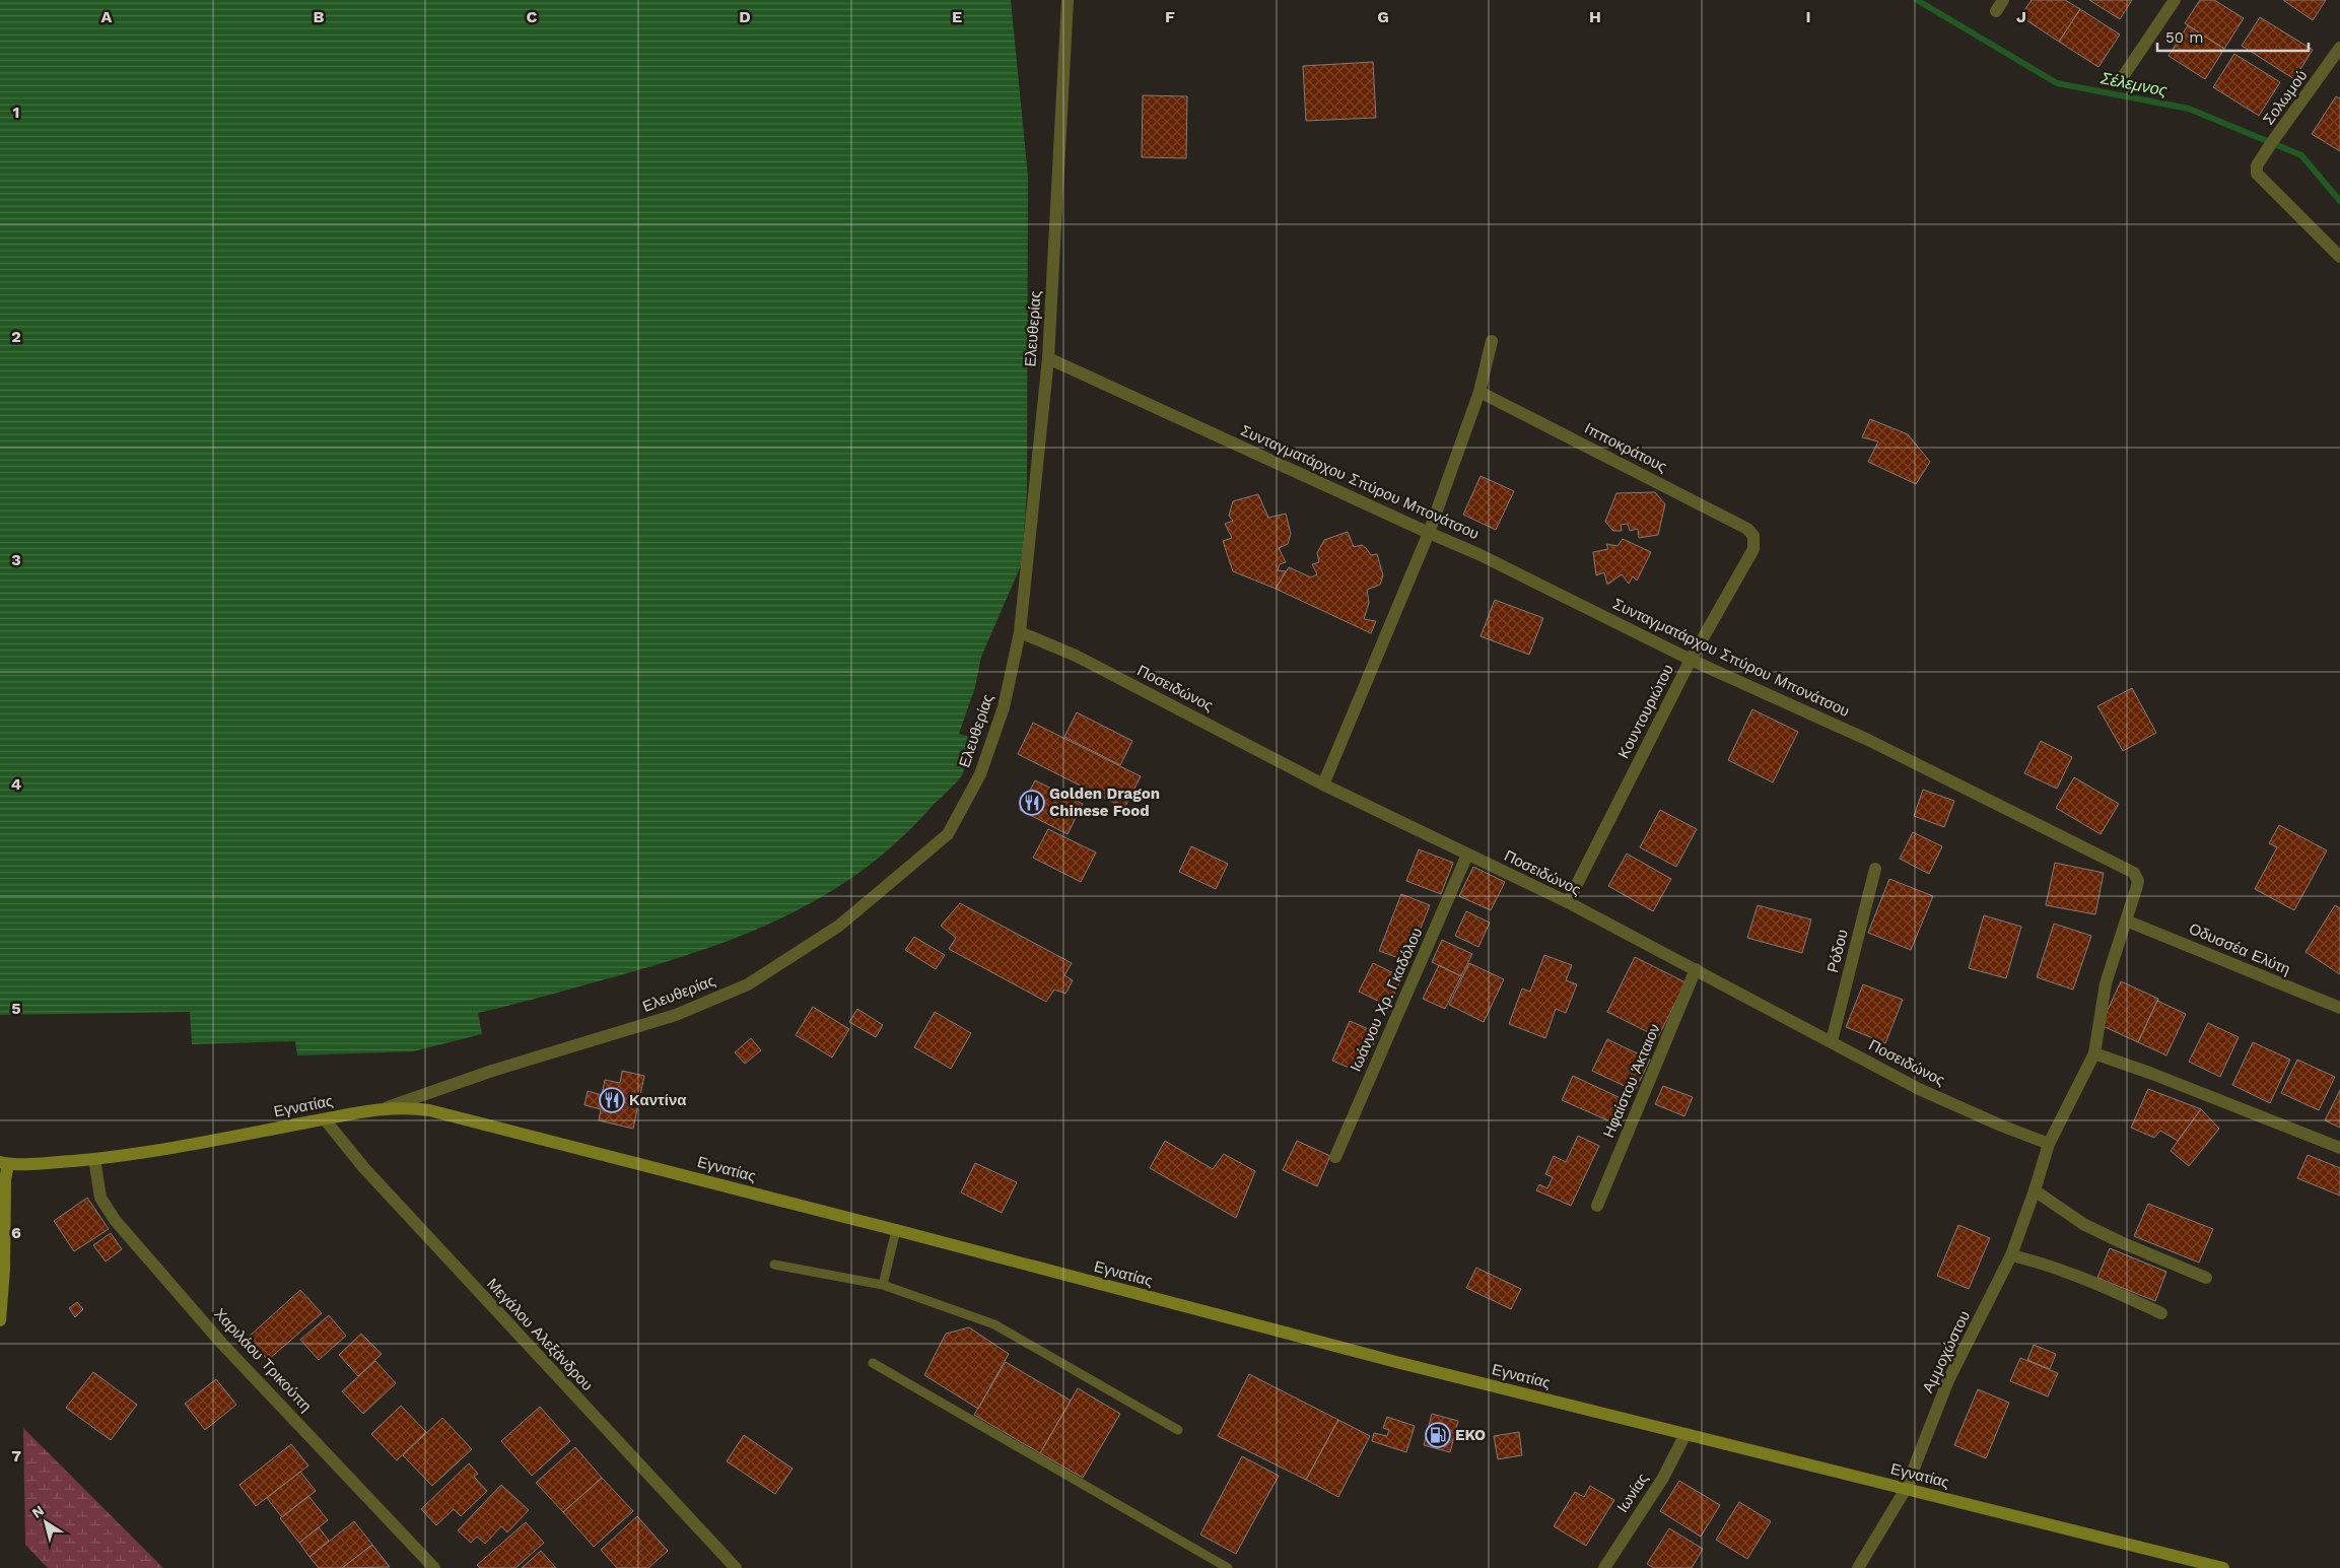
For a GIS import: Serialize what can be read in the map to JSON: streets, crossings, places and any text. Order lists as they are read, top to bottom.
{
  "streets": {
    "main road": ["Εγνατίας"],
    "street": [
      "Σολωμού",
      "Ελευθερίας",
      "Ιπποκράτους",
      "Συνταγματάρχου Σπύρου Μπονάτσου",
      "Ποσειδώνος",
      "Κουντουριώτου",
      "Οδυσσέα Ελύτη",
      "Ρόδου",
      "Ιωάννου Χρ. Γκαδόλου",
      "Ηφαίστου Άκταιον",
      "Μεγάλου Αλεξάνδρου",
      "Αμμοχώστου",
      "Χαριλάου Τρικούπη",
      "Ιωνίας"
    ]
  },
  "crossings": [
    ["Ελευθερίας", "Συνταγματάρχου Σπύρου Μπονάτσου"],
    ["Ελευθερίας", "Ποσειδώνος"],
    ["Ελευθερίας", "Εγνατίας"],
    ["Ιπποκράτους", "Κουντουριώτου"],
    ["Συνταγματάρχου Σπύρου Μπονάτσου", "Ποσειδώνος"],
    ["Συνταγματάρχου Σπύρου Μπονάτσου", "Κουντουριώτου"],
    ["Συνταγματάρχου Σπύρου Μπονάτσου", "Οδυσσέα Ελύτη"],
    ["Συνταγματάρχου Σπύρου Μπονάτσου", "Αμμοχώστου"],
    ["Ποσειδώνος", "Κουντουριώτου"],
    ["Ποσειδώνος", "Ρόδου"],
    ["Ποσειδώνος", "Ιωάννου Χρ. Γκαδόλου"],
    ["Ποσειδώνος", "Ηφαίστου Άκταιον"],
    ["Ποσειδώνος", "Αμμοχώστου"],
    ["Εγνατίας", "Μεγάλου Αλεξάνδρου"],
    ["Εγνατίας", "Αμμοχώστου"],
    ["Εγνατίας", "Χαριλάου Τρικούπη"],
    ["Εγνατίας", "Ιωνίας"]
  ],
  "water": ["Σέλεμνος"],
  "places": {
    "restaurant": ["Golden Dragon Chinese Food", "Καντίνα"],
    "fuel station": ["EKO"]
  },
  "scale_bar": "50 m",
  "north": "top left",
  "grid": {
    "columns": [
      "A",
      "B",
      "C",
      "D",
      "E",
      "F",
      "G",
      "H",
      "I",
      "J"
    ],
    "rows": [
      "1",
      "2",
      "3",
      "4",
      "5",
      "6",
      "7"
    ]
  }
}
